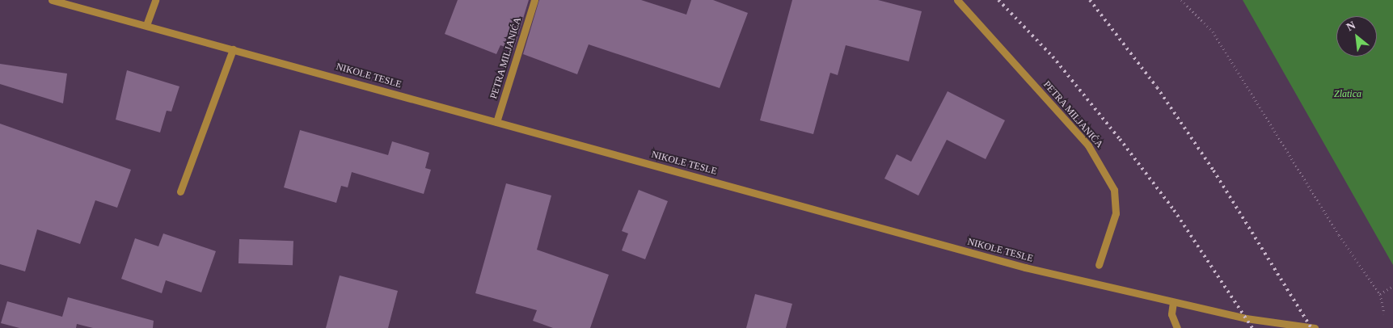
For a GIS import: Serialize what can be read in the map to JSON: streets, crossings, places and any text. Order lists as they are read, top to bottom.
{
  "streets": {
    "street": ["PETRA MILJANIĆA", "NIKOLE TESLE"]
  },
  "crossings": [
    ["PETRA MILJANIĆA", "NIKOLE TESLE"]
  ],
  "parks": ["Zlatica"],
  "north": "top left"
}
